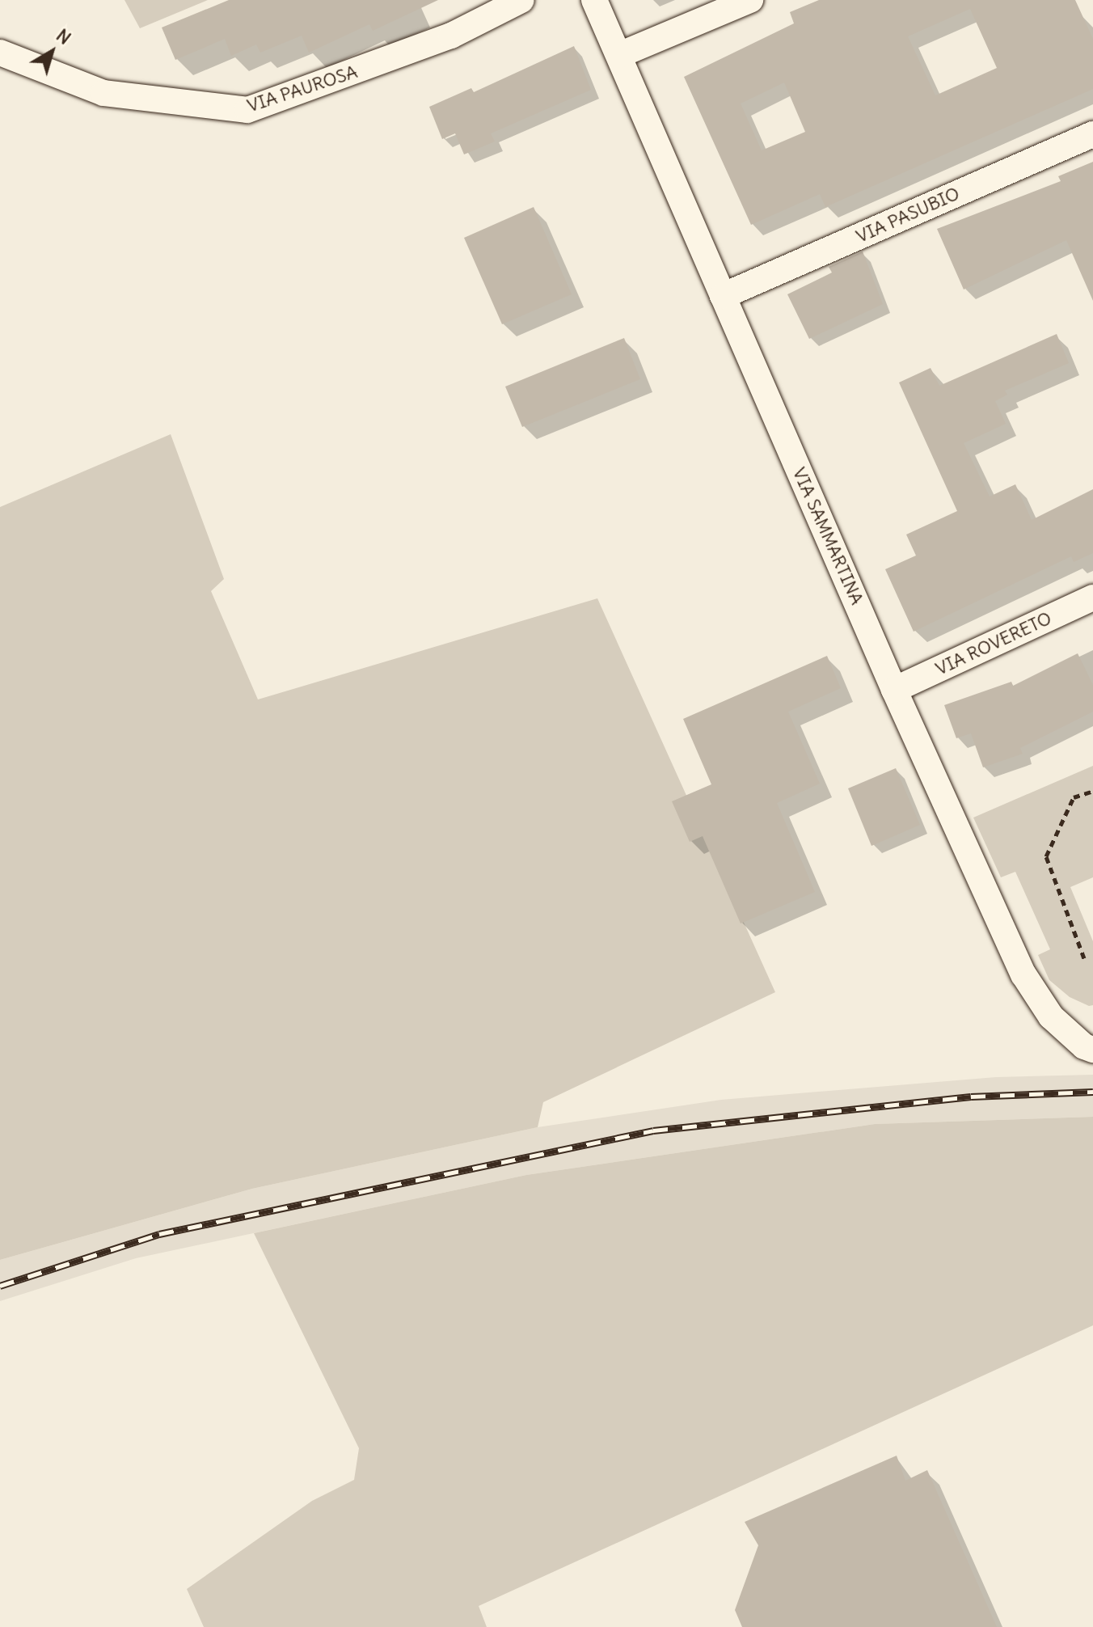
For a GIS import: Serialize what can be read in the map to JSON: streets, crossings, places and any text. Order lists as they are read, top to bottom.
{
  "streets": {
    "street": [
      "VIA PAUROSA",
      "VIA PASUBIO",
      "VIA SAMMARTINA",
      "VIA ROVERETO"
    ]
  },
  "crossings": [
    ["VIA PASUBIO", "VIA SAMMARTINA"],
    ["VIA SAMMARTINA", "VIA ROVERETO"]
  ],
  "north": "top right"
}
